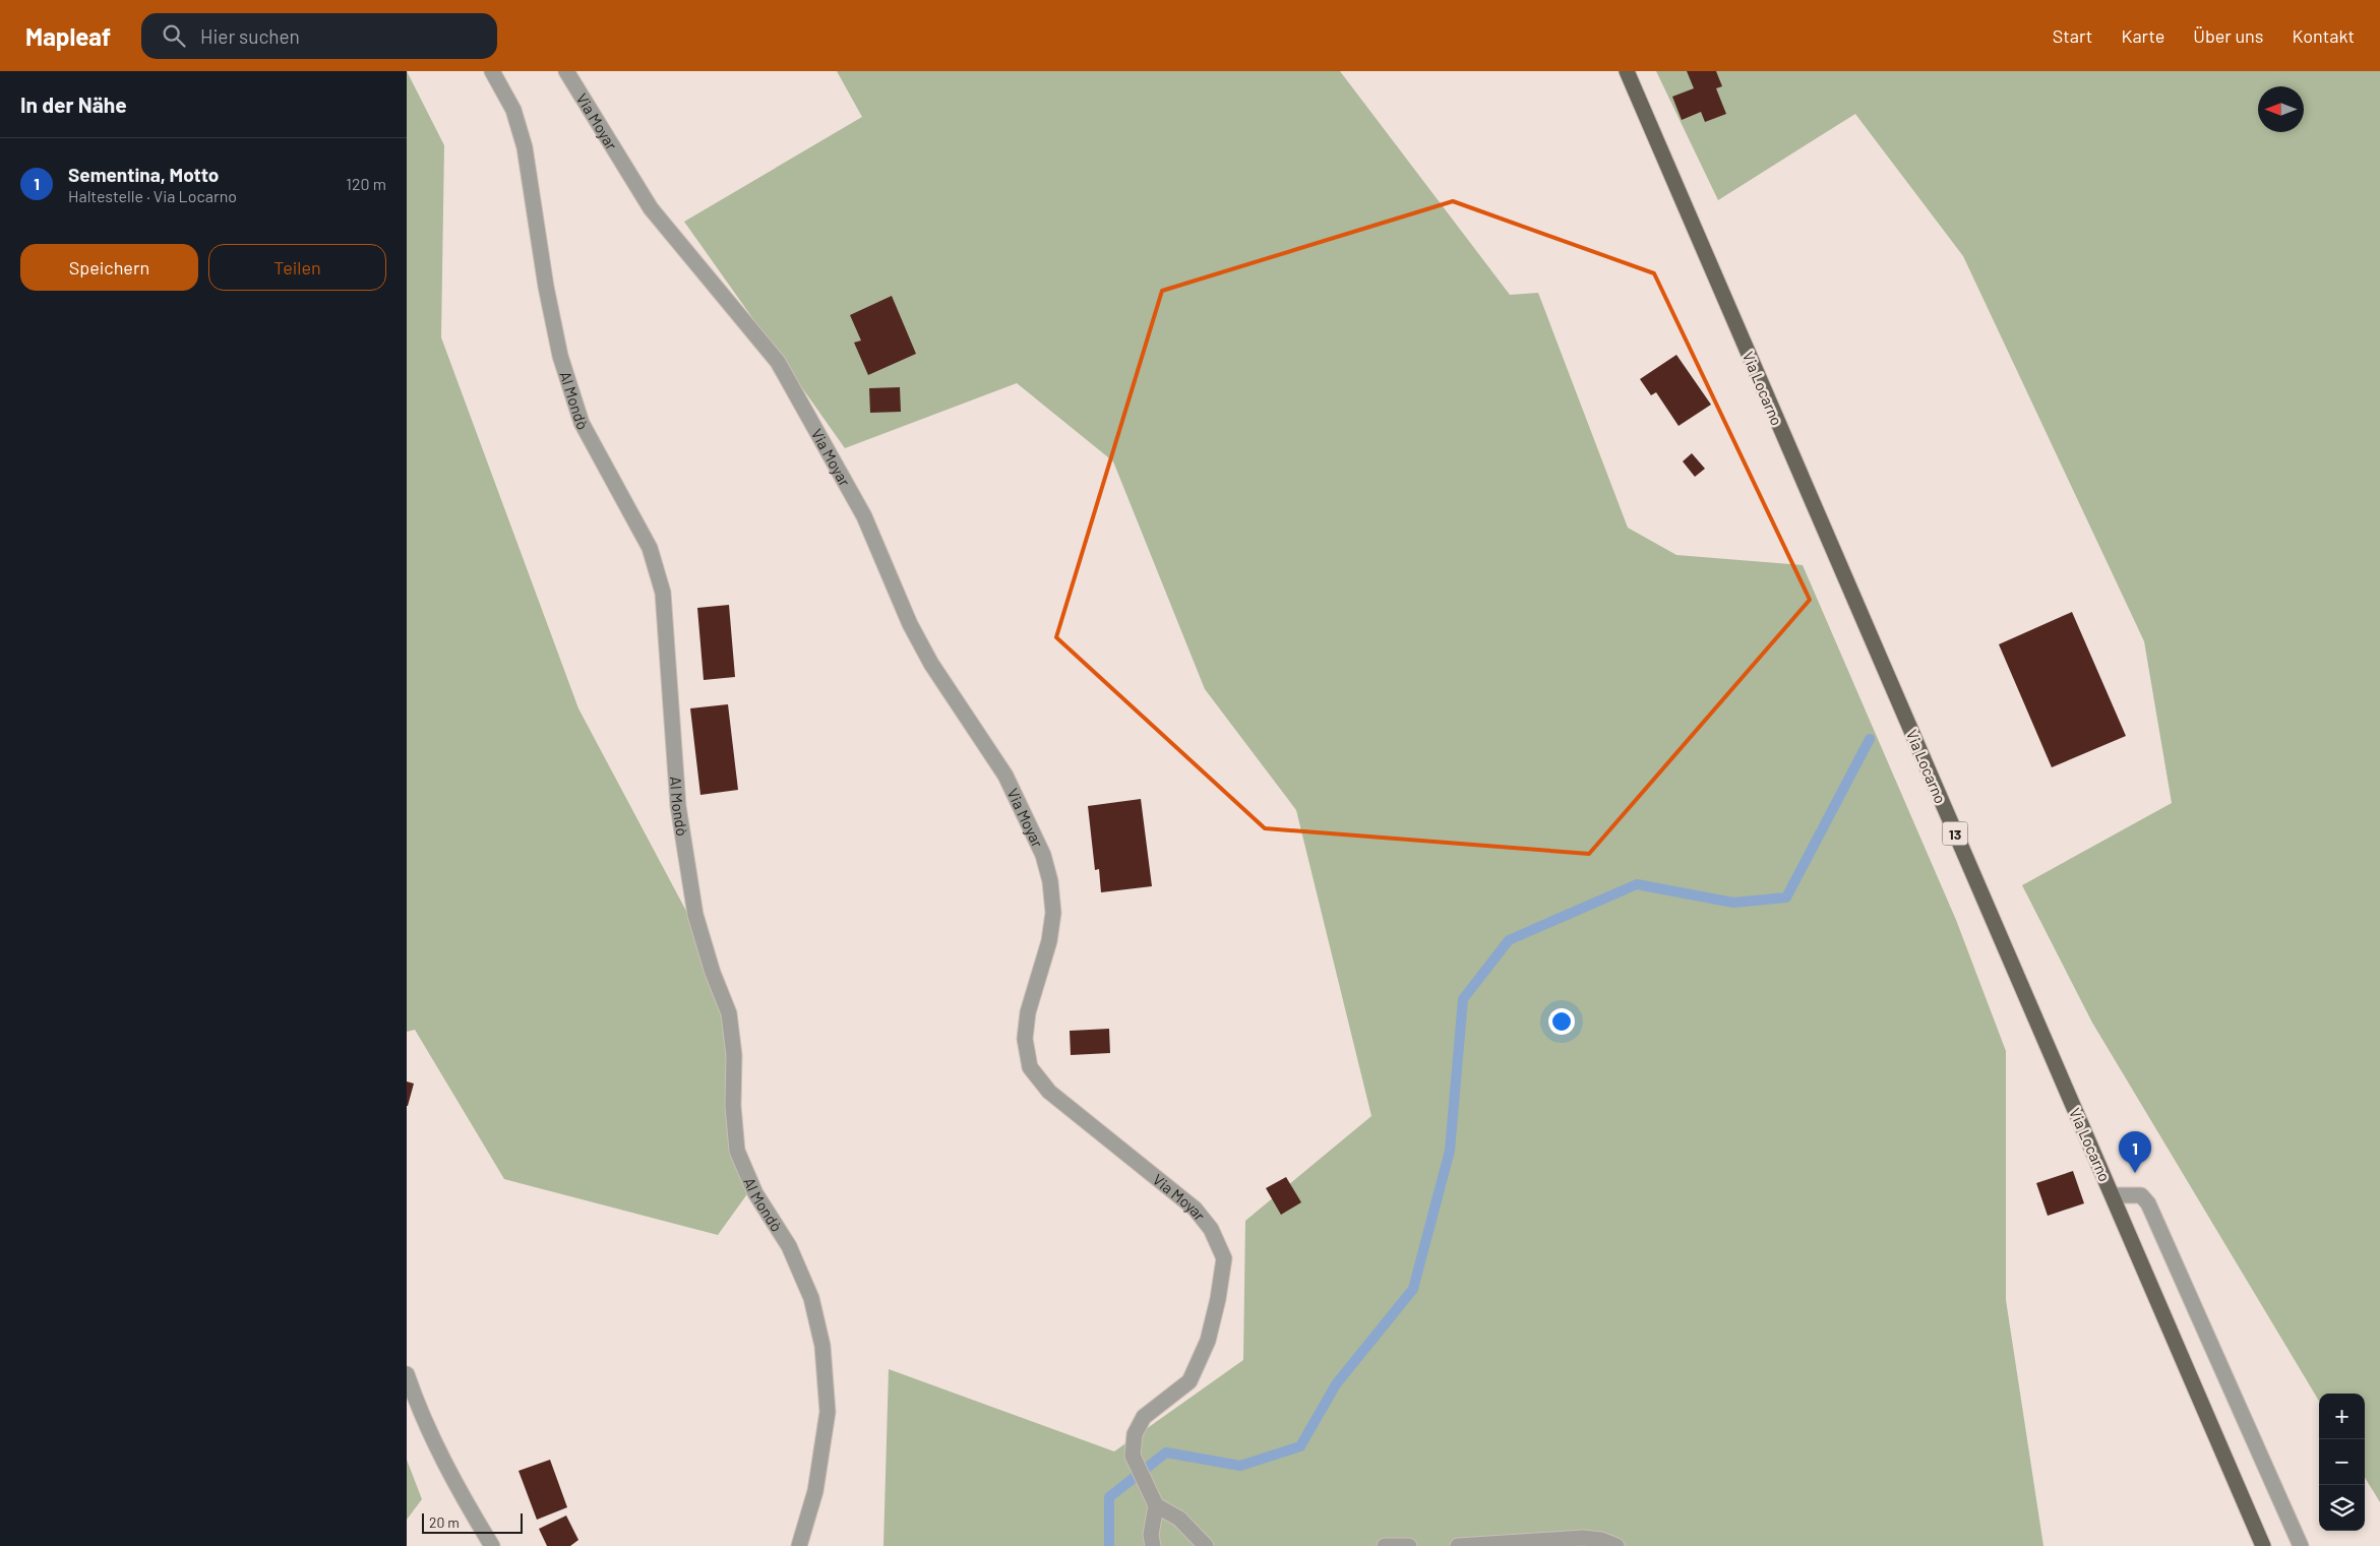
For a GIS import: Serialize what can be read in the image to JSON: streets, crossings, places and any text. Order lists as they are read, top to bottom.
{
  "streets": {
    "main road": ["Via Locarno", "13"],
    "street": ["Via Moyar", "Al Mondò"]
  },
  "scale_bar": "20 m",
  "north": "left",
  "page": {
    "header": "Mapleaf",
    "search": "Hier suchen",
    "nav": [
      "Start",
      "Karte",
      "Über uns",
      "Kontakt"
    ],
    "heading": "In der Nähe",
    "list": [
      {
        "mark": "1",
        "name": "Sementina, Motto",
        "note": "Haltestelle · Via Locarno",
        "value": "120 m"
      }
    ],
    "buttons": ["Speichern", "Teilen"],
    "pins": "1",
    "map_buttons": ["+", "−"],
    "scale": "20 m"
  }
}
